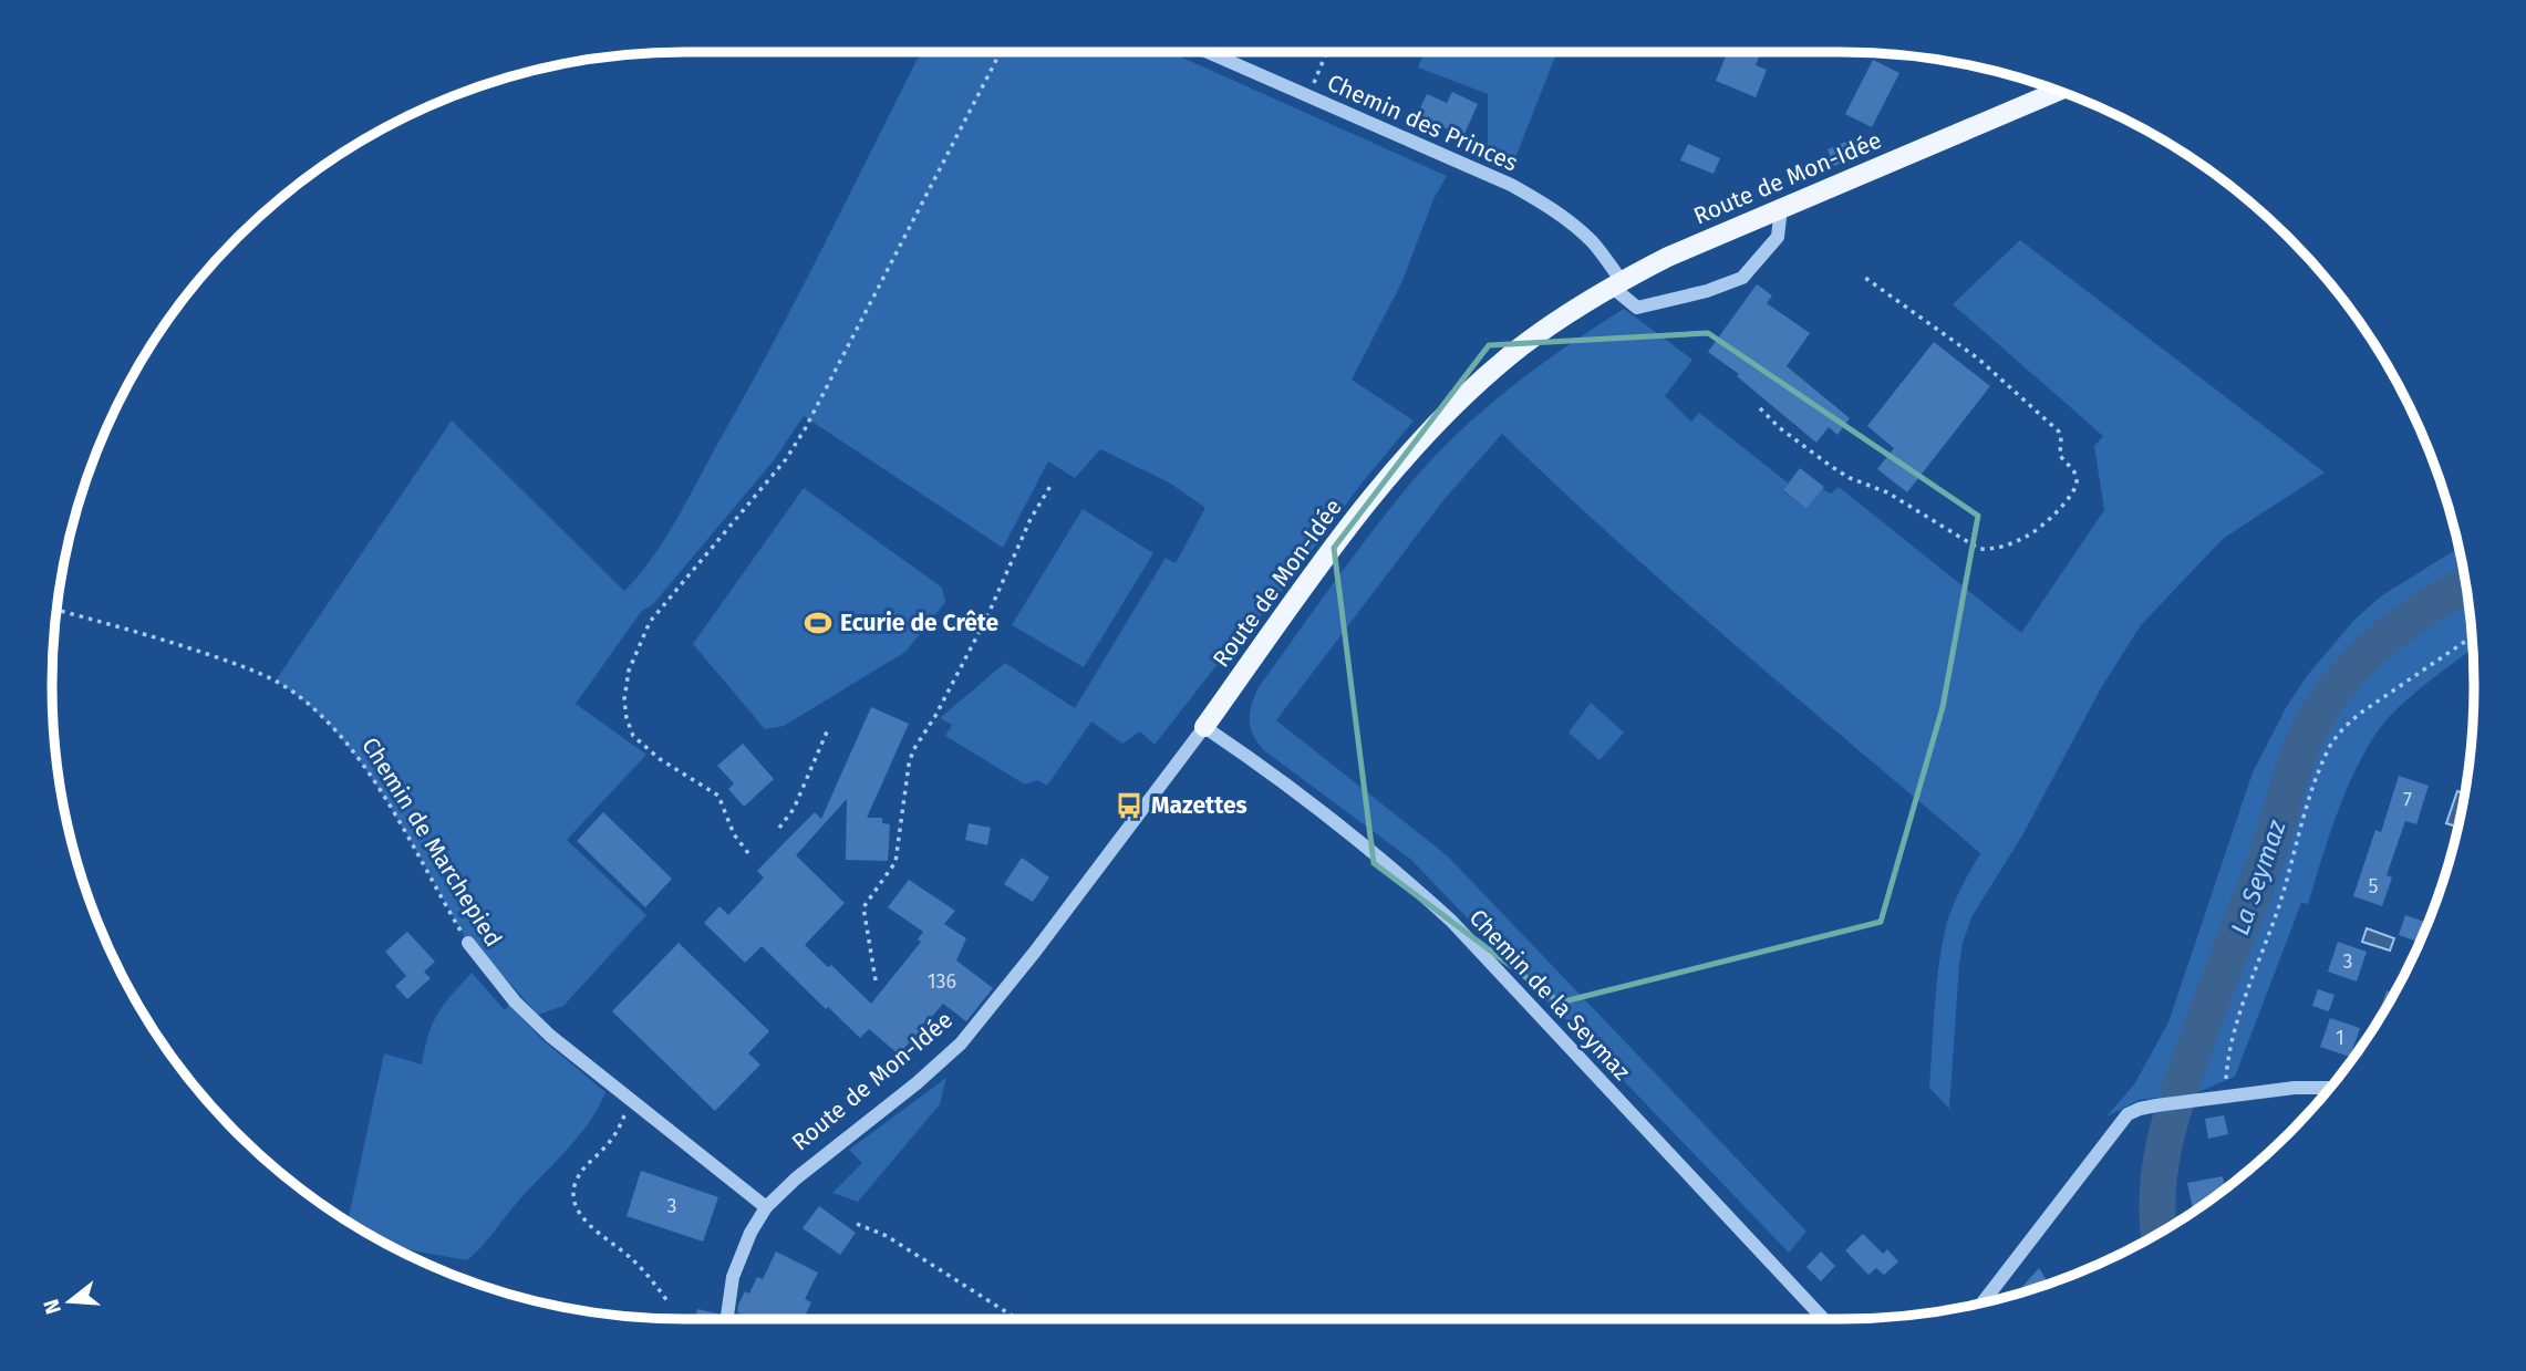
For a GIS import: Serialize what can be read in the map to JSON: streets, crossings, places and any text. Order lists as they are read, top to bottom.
{
  "streets": {
    "main road": ["Route de Mon-Idée"],
    "street": ["Chemin des Princes", "Chemin de Marchepied", "Chemin de la Seymaz"]
  },
  "crossings": [
    ["Chemin des Princes", "Route de Mon-Idée"],
    ["Route de Mon-Idée", "Chemin de Marchepied"],
    ["Route de Mon-Idée", "Chemin de la Seymaz"]
  ],
  "water": ["La Seymaz"],
  "places": {
    "sports": ["Ecurie de Crête"],
    "bus stop": ["Mazettes"]
  },
  "house_numbers": [
    "7",
    "5",
    "3",
    "136",
    "1",
    "3"
  ],
  "north": "left"
}
